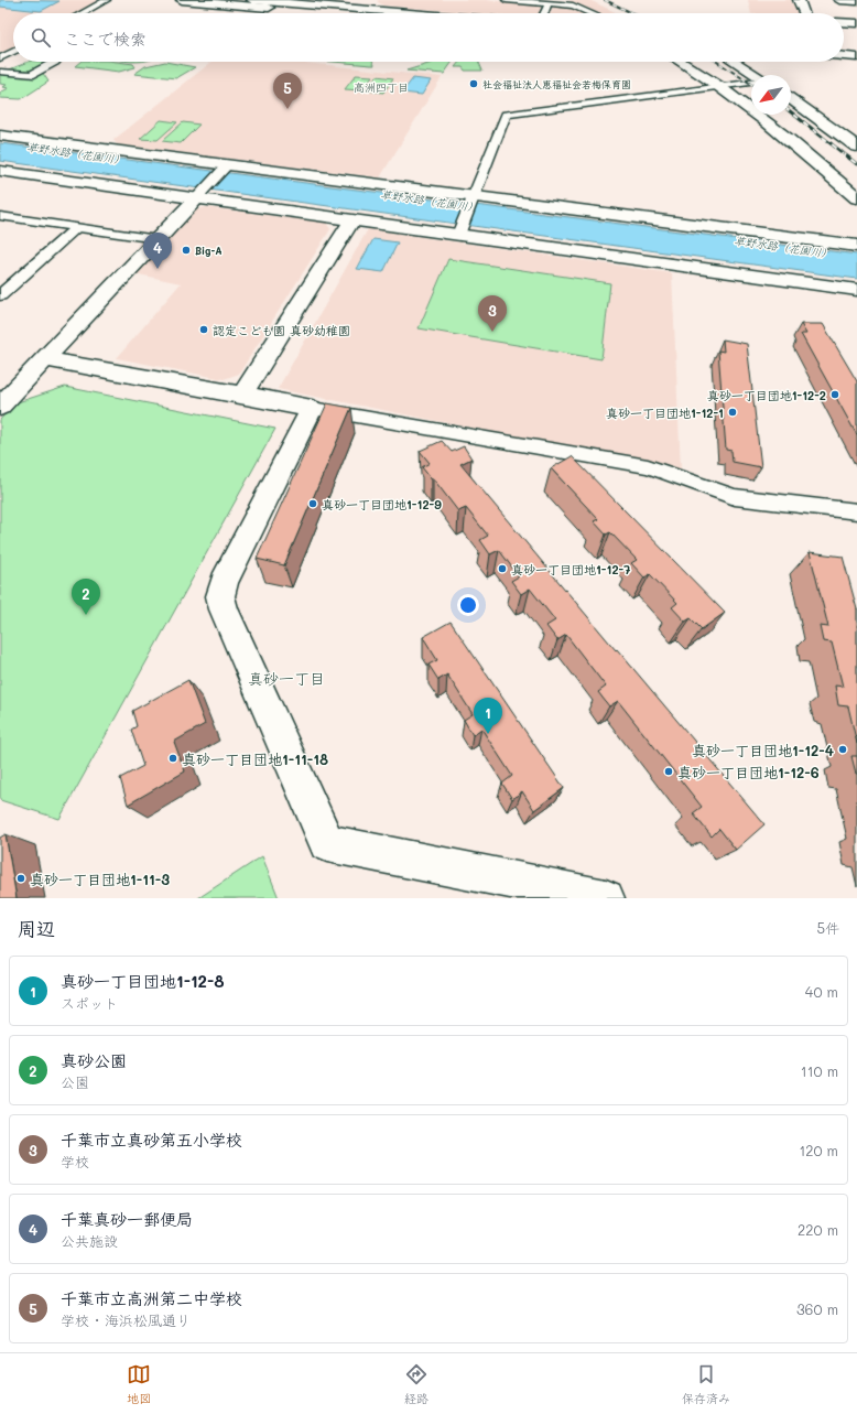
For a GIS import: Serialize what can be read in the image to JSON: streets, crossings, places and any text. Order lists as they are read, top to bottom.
{
  "districts": ["高洲四丁目", "真砂一丁目"],
  "water": ["草野水路（花園川）"],
  "places": [
    "社会福祉法人恵福祉会若梅保育園",
    "Big-A",
    "認定こども園 真砂幼稚園",
    "真砂一丁目団地1-12-2",
    "真砂一丁目団地1-12-1",
    "真砂一丁目団地1-12-9",
    "真砂一丁目団地1-12-7",
    "真砂一丁目団地1-12-4",
    "真砂一丁目団地1-11-18",
    "真砂一丁目団地1-12-6",
    "真砂一丁目団地1-11-3"
  ],
  "north": "bottom left",
  "page": {
    "search": "ここで検索",
    "pins": [
      "5",
      "4",
      "3",
      "2",
      "1"
    ],
    "heading": ["周辺", "5件"],
    "list": [
      {
        "mark": "1",
        "name": "真砂一丁目団地1-12-8",
        "note": "スポット",
        "value": "40 m"
      },
      {
        "mark": "2",
        "name": "真砂公園",
        "note": "公園",
        "value": "110 m"
      },
      {
        "mark": "3",
        "name": "千葉市立真砂第五小学校",
        "note": "学校",
        "value": "120 m"
      },
      {
        "mark": "4",
        "name": "千葉真砂一郵便局",
        "note": "公共施設",
        "value": "220 m"
      },
      {
        "mark": "5",
        "name": "千葉市立高洲第二中学校",
        "note": "学校 · 海浜松風通り",
        "value": "360 m"
      }
    ],
    "nav": ["地図", "経路", "保存済み"]
  }
}
